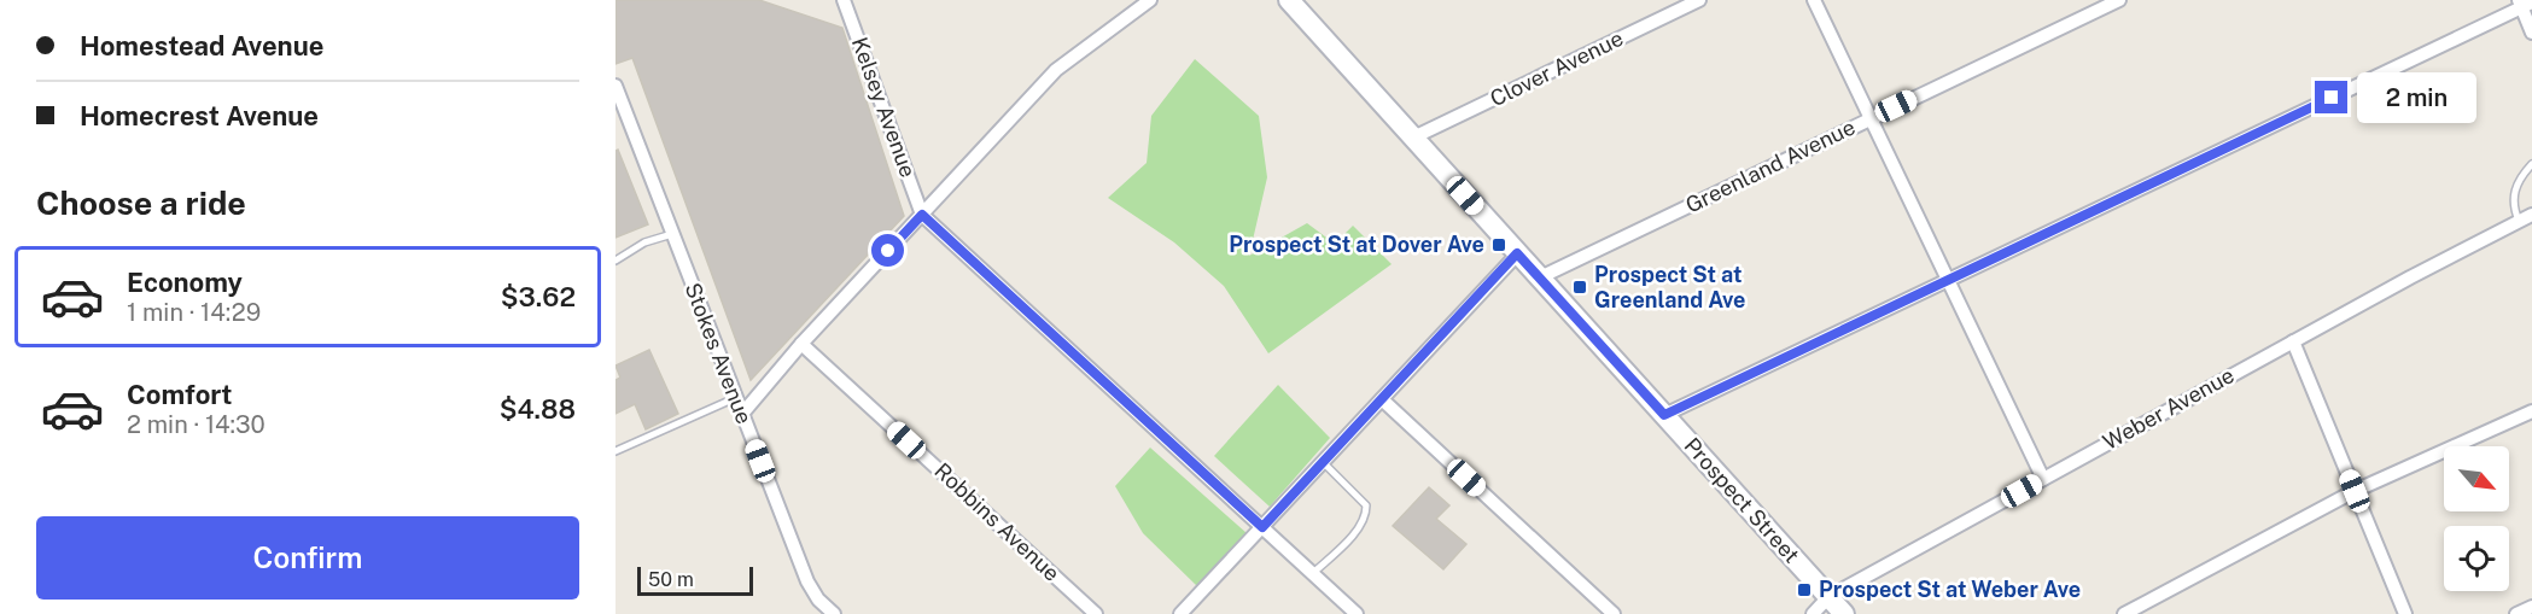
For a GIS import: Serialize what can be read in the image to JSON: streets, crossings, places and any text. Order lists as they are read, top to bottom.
{
  "streets": {
    "street": [
      "Clover Avenue",
      "Kelsey Avenue",
      "Greenland Avenue",
      "Stokes Avenue",
      "Weber Avenue",
      "Prospect Street",
      "Robbins Avenue"
    ]
  },
  "crossings": [
    ["Clover Avenue", "Prospect Street"],
    ["Greenland Avenue", "Prospect Street"],
    ["Weber Avenue", "Prospect Street"]
  ],
  "places": {
    "transit": ["Prospect St at Dover Ave", "Prospect St at Greenland Ave", "Prospect St at Weber Ave"]
  },
  "scale_bar": "50 m",
  "north": "bottom right",
  "page": {
    "banner": ["Homestead Avenue", "Homecrest Avenue"],
    "bubble": "2 min",
    "heading": "Choose a ride",
    "list": [
      {
        "name": "Economy",
        "note": "1 min · 14:29",
        "value": "$3.62"
      },
      {
        "name": "Comfort",
        "note": "2 min · 14:30",
        "value": "$4.88"
      }
    ],
    "buttons": "Confirm",
    "scale": "50 m"
  }
}
